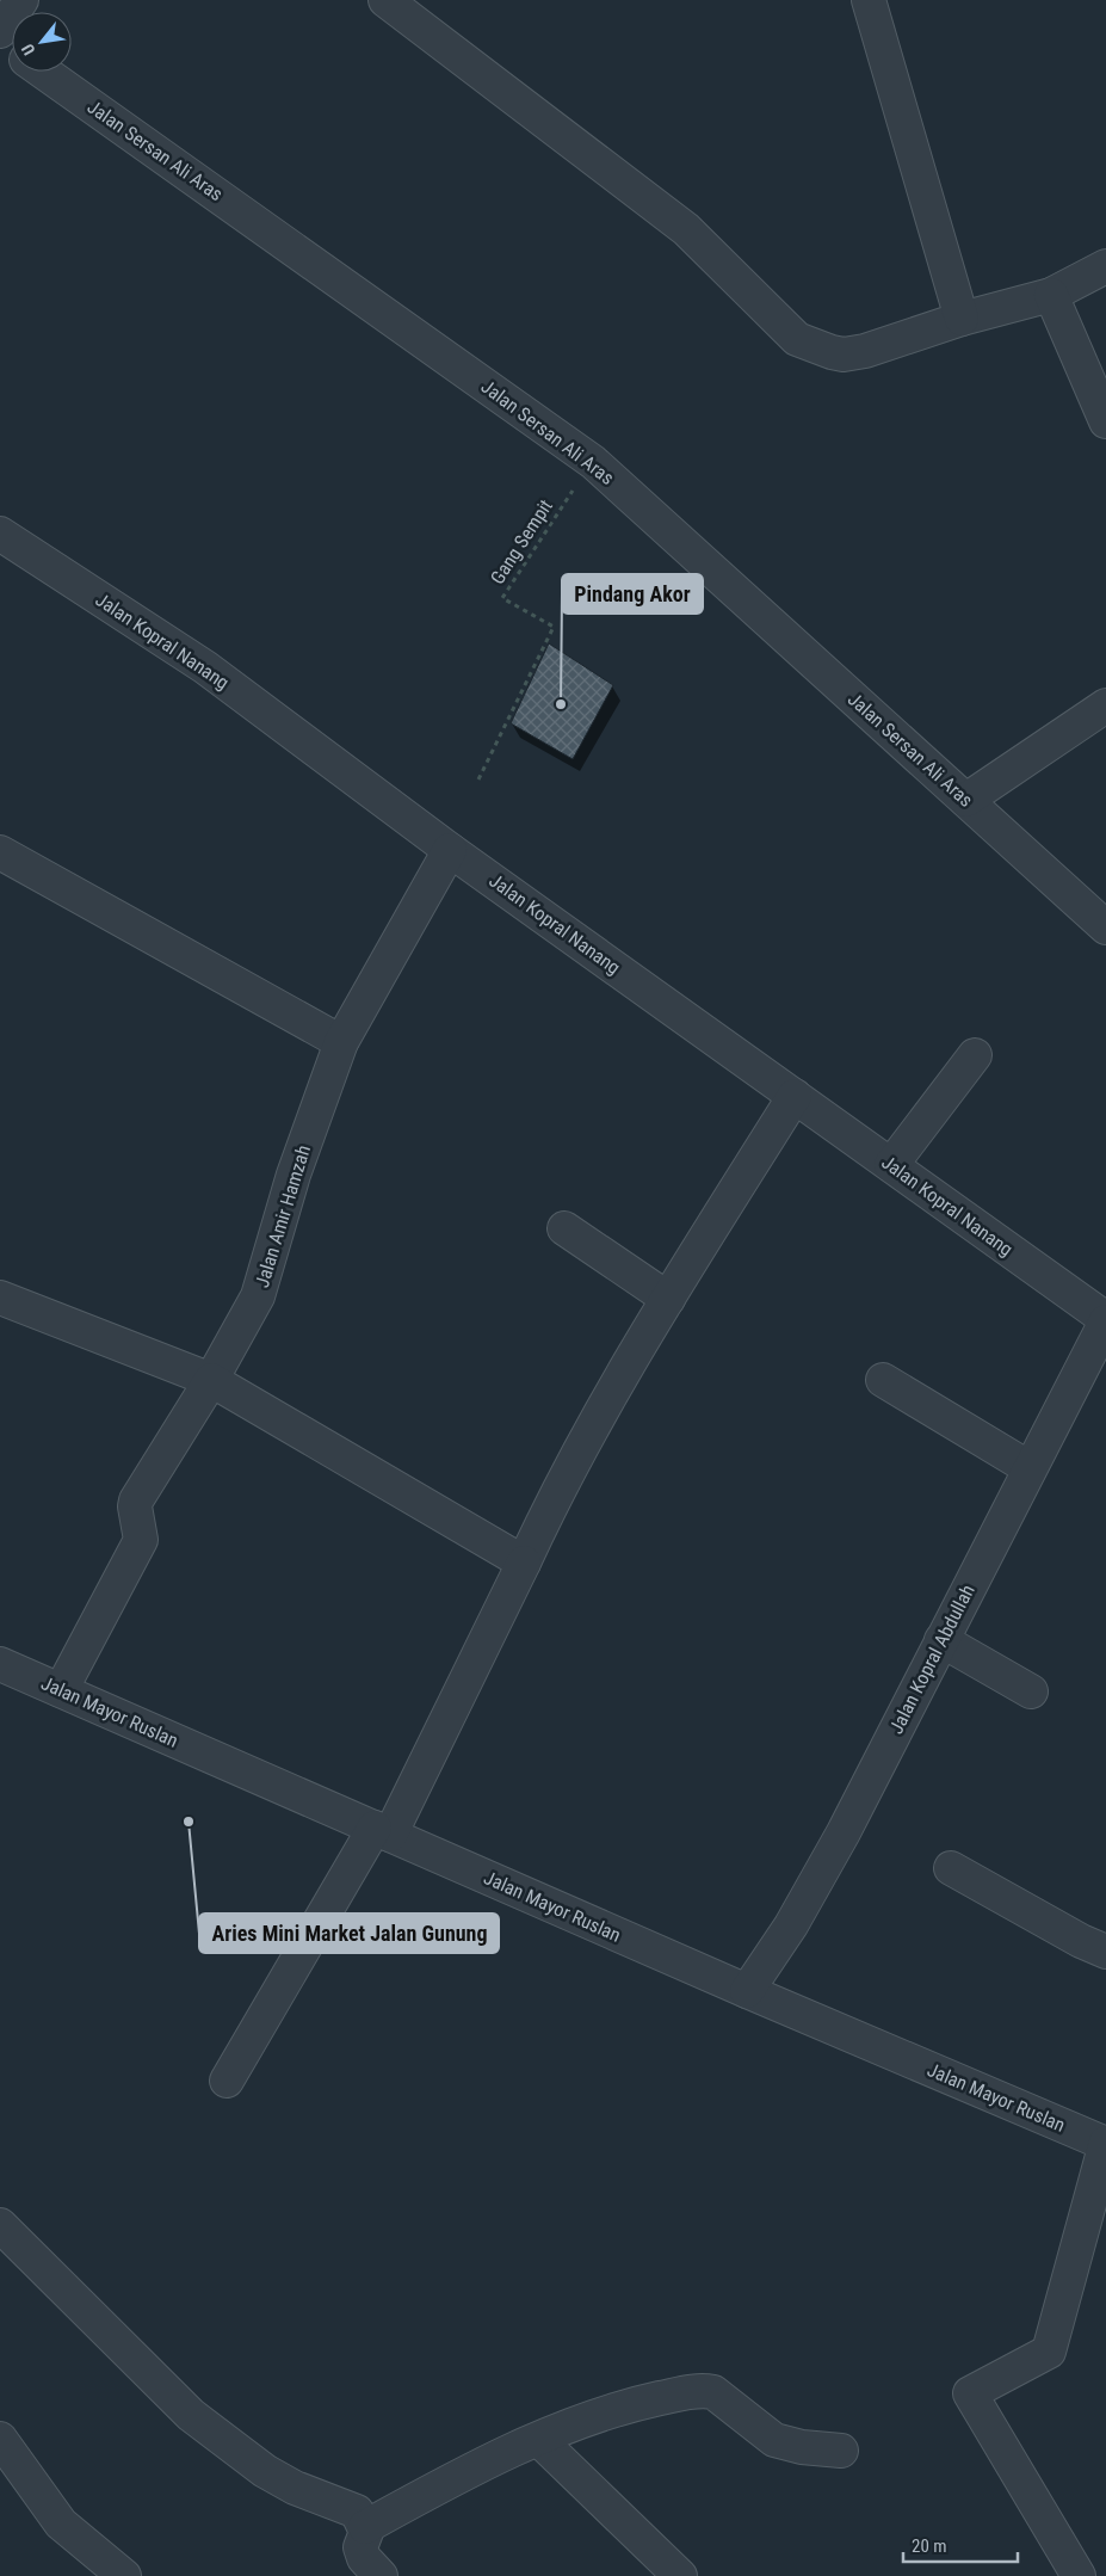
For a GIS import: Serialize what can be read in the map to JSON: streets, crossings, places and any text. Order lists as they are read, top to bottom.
{
  "streets": {
    "street": [
      "Jalan Sersan Ali Aras",
      "Jalan Kopral Nanang",
      "Jalan Amir Hamzah",
      "Jalan Kopral Abdullah",
      "Jalan Mayor Ruslan"
    ],
    "path": ["Gang Sempit"]
  },
  "crossings": [
    ["Jalan Sersan Ali Aras", "Gang Sempit"],
    ["Jalan Kopral Nanang", "Jalan Amir Hamzah"],
    ["Jalan Kopral Nanang", "Jalan Kopral Abdullah"],
    ["Jalan Amir Hamzah", "Jalan Mayor Ruslan"],
    ["Jalan Kopral Abdullah", "Jalan Mayor Ruslan"]
  ],
  "places": ["Pindang Akor", "Aries Mini Market Jalan Gunung"],
  "scale_bar": "20 m",
  "north": "bottom left"
}
